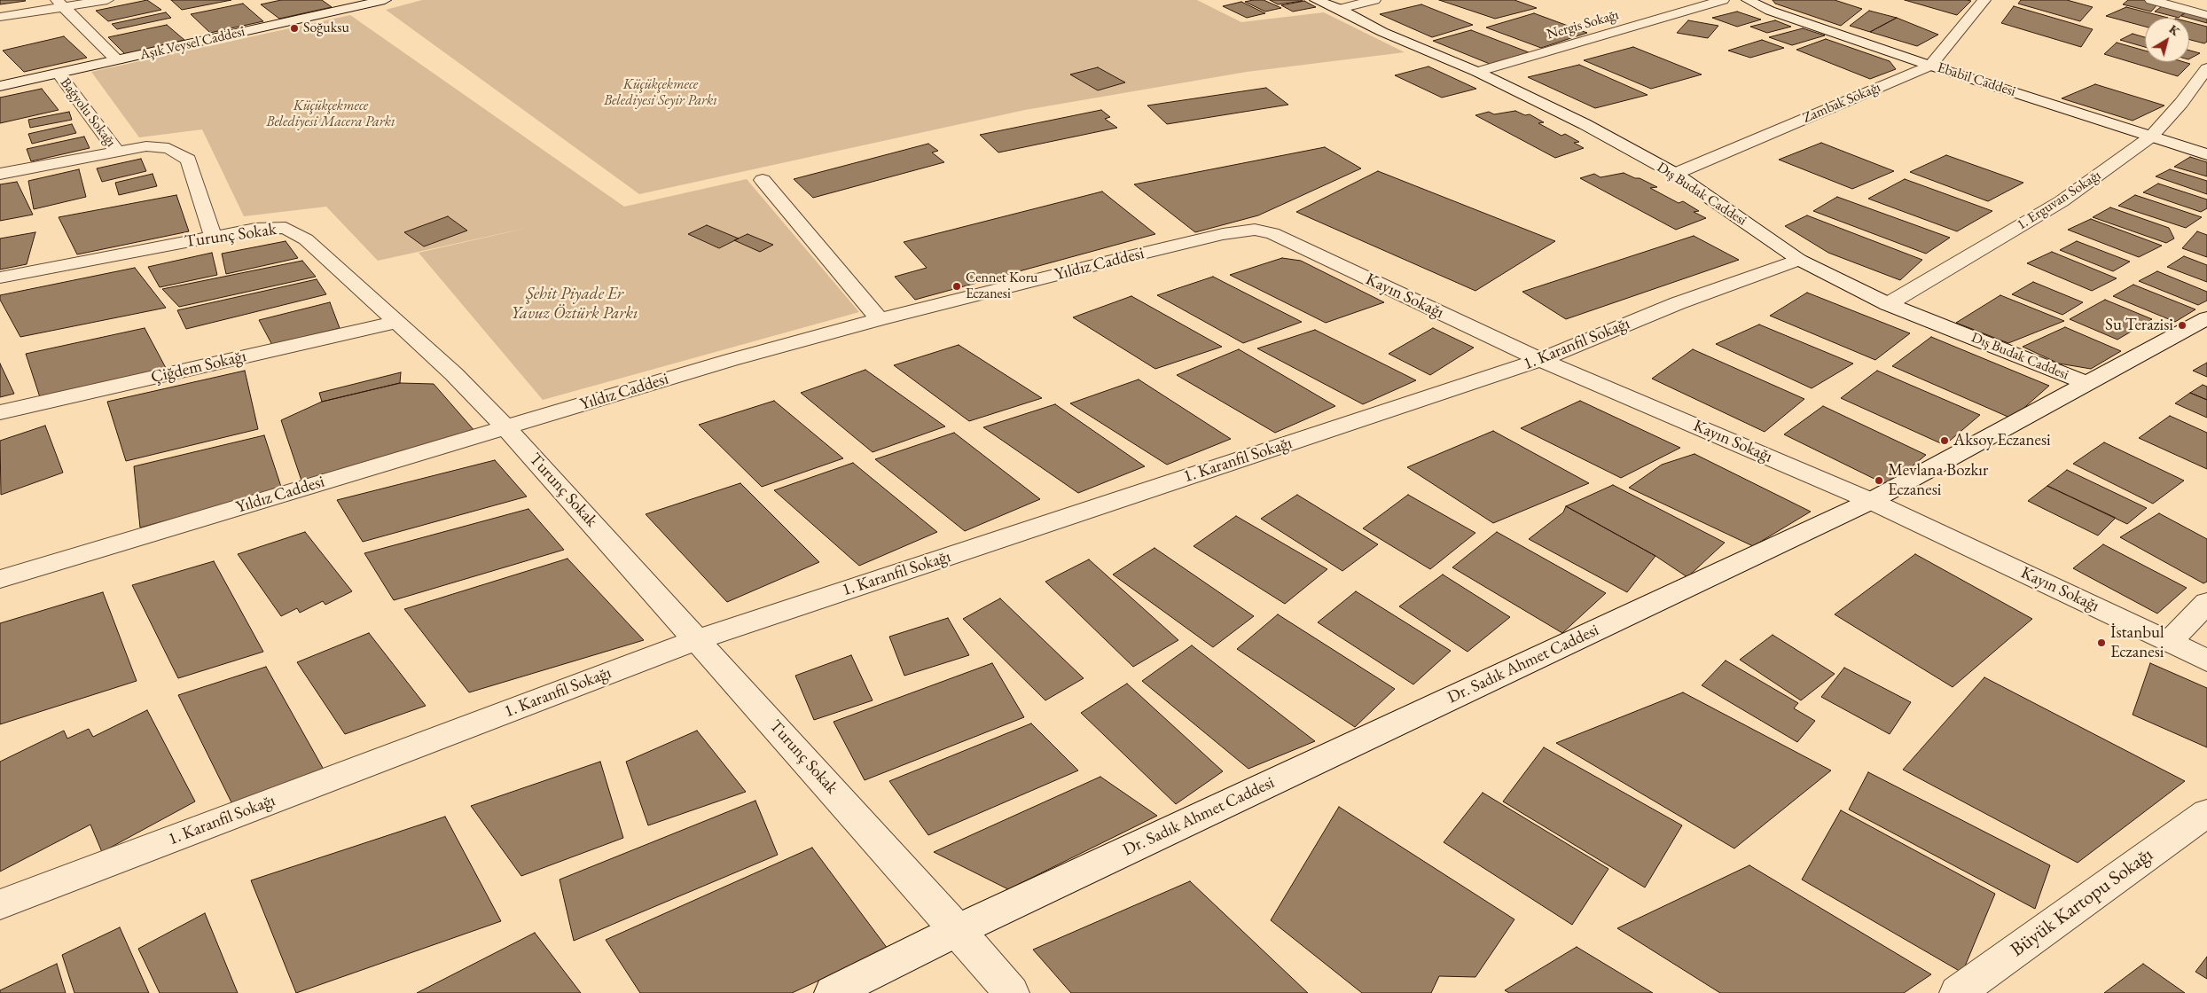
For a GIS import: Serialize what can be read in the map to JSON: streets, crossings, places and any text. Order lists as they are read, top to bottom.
{
  "streets": {
    "street": [
      "Nergis Sokağı",
      "Aşık Veysel Caddesi",
      "Ebabil Caddesi",
      "Zambak Sokağı",
      "Bağyolu Sokağı",
      "Dış Budak Caddesi",
      "1. Erguvan Sokağı",
      "Turunç Sokak",
      "Yıldız Caddesi",
      "Kayın Sokağı",
      "1. Karanfil Sokağı",
      "Çiğdem Sokağı",
      "Dr. Sadık Ahmet Caddesi",
      "Büyük Kartopu Sokağı"
    ]
  },
  "crossings": [
    ["Nergis Sokağı", "Dış Budak Caddesi"],
    ["Aşık Veysel Caddesi", "Bağyolu Sokağı"],
    ["Ebabil Caddesi", "Zambak Sokağı"],
    ["Ebabil Caddesi", "1. Erguvan Sokağı"],
    ["Zambak Sokağı", "Dış Budak Caddesi"],
    ["Dış Budak Caddesi", "1. Erguvan Sokağı"],
    ["Dış Budak Caddesi", "1. Karanfil Sokağı"],
    ["Dış Budak Caddesi", "Dr. Sadık Ahmet Caddesi"],
    ["Turunç Sokak", "Yıldız Caddesi"],
    ["Turunç Sokak", "1. Karanfil Sokağı"],
    ["Turunç Sokak", "Çiğdem Sokağı"],
    ["Turunç Sokak", "Dr. Sadık Ahmet Caddesi"],
    ["Yıldız Caddesi", "Kayın Sokağı"],
    ["Kayın Sokağı", "1. Karanfil Sokağı"],
    ["Kayın Sokağı", "Dr. Sadık Ahmet Caddesi"]
  ],
  "parks": ["Küçükçekmece Belediyesi Seyir Parkı", "Küçükçekmece Belediyesi Macera Parkı", "Şehit Piyade Er Yavuz Öztürk Parkı"],
  "places": [
    "Soğuksu",
    "Cennet Koru Eczanesi",
    "Su Terazisi",
    "Aksoy Eczanesi",
    "Mevlana Bozkır Eczanesi",
    "İstanbul Eczanesi"
  ],
  "north": "top right"
}
